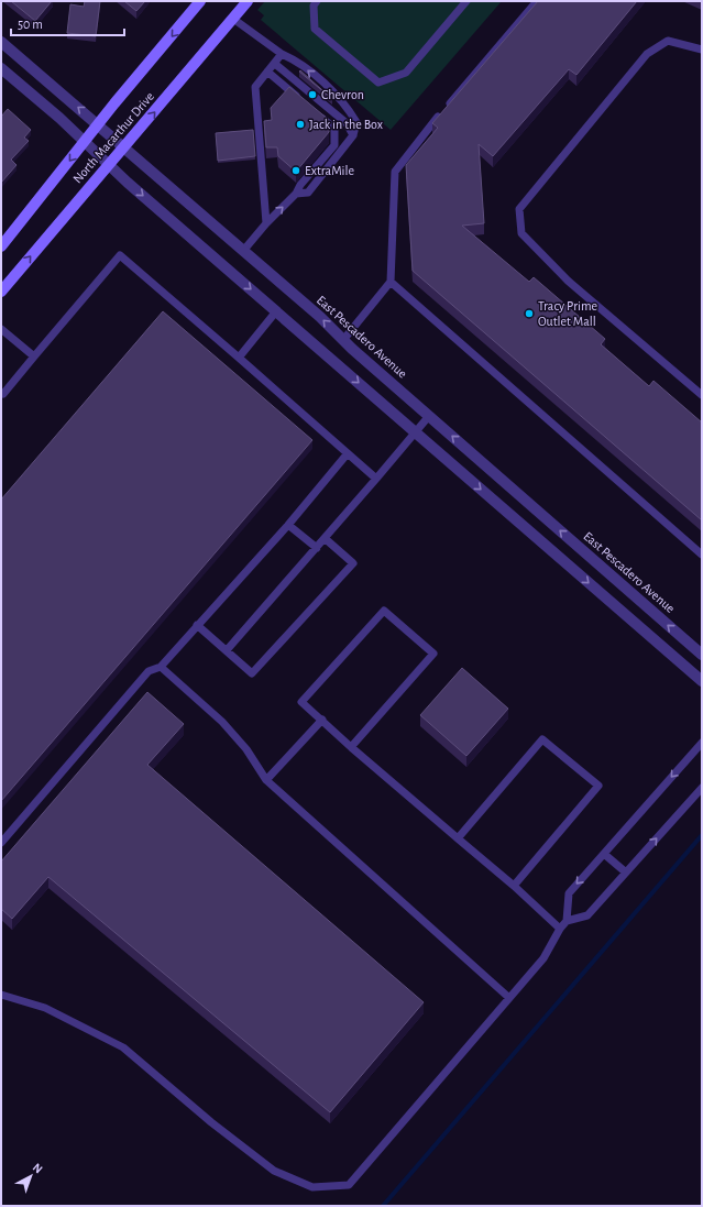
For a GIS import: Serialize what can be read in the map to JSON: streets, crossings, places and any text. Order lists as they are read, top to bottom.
{
  "streets": {
    "main road": ["North Macarthur Drive"],
    "street": ["East Pescadero Avenue"]
  },
  "crossings": [
    ["North Macarthur Drive", "East Pescadero Avenue"]
  ],
  "places": [
    "Chevron",
    "Jack in the Box",
    "ExtraMile",
    "Tracy Prime Outlet Mall"
  ],
  "scale_bar": "50 m",
  "north": "top right"
}
